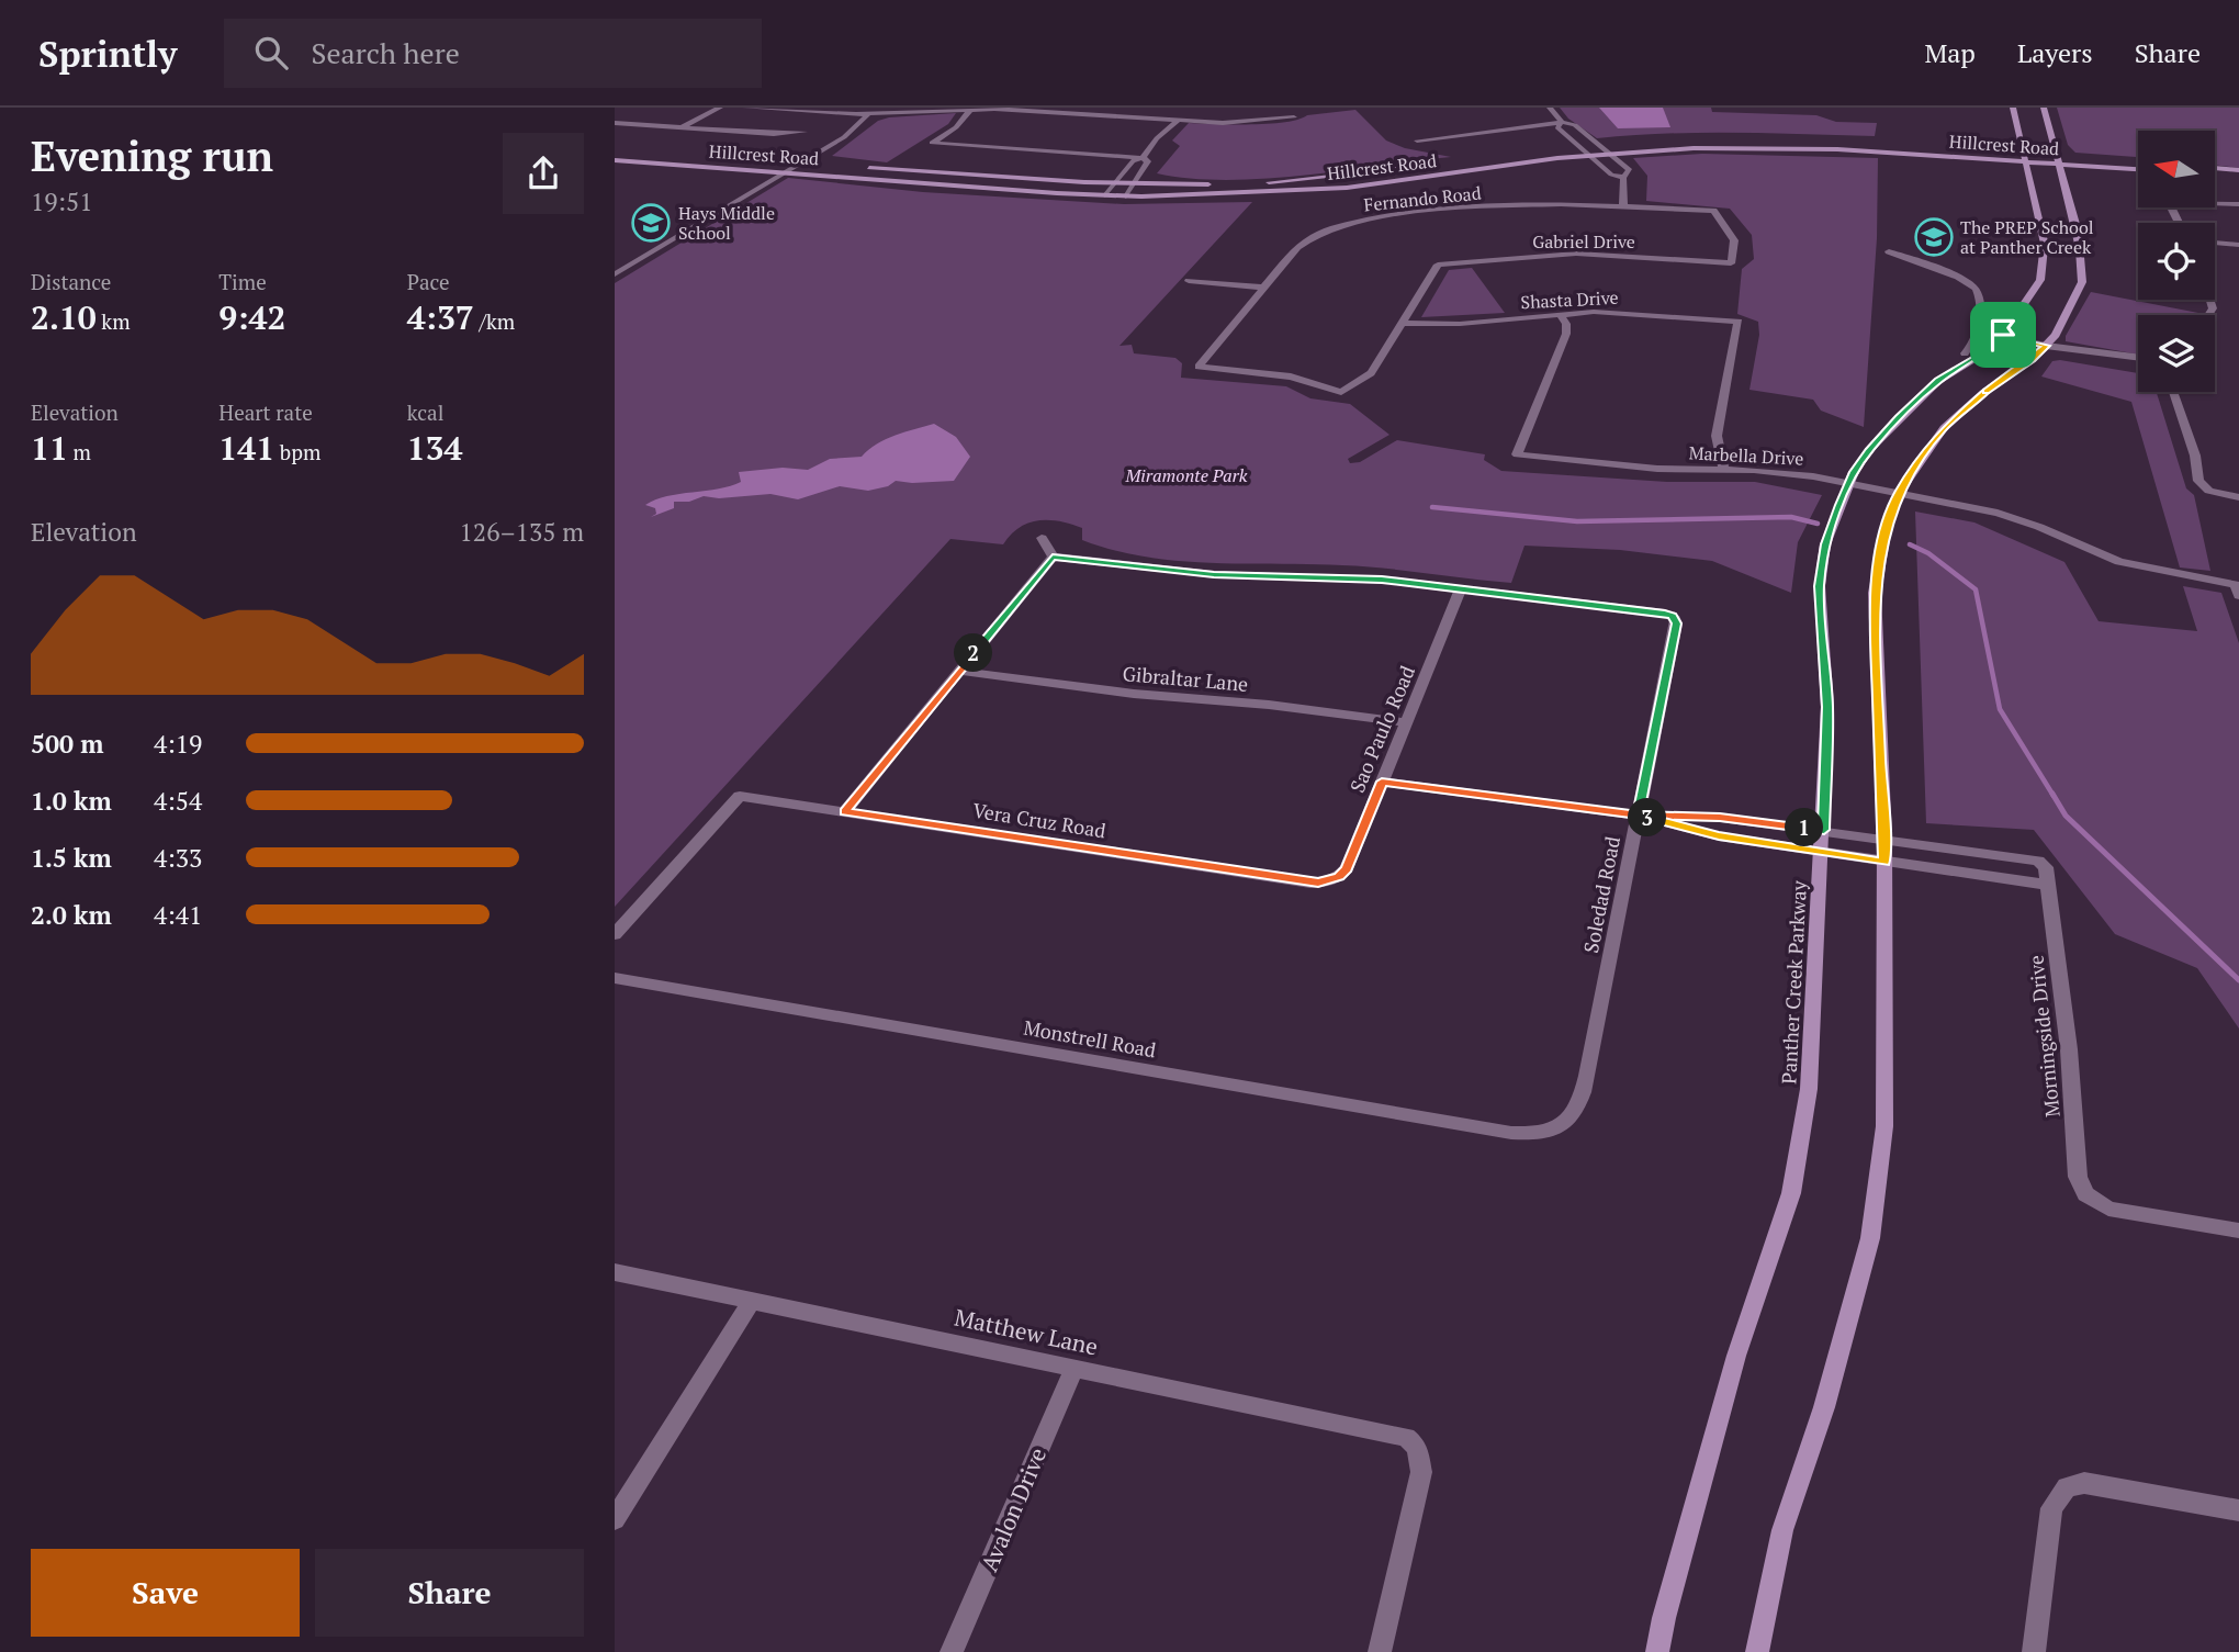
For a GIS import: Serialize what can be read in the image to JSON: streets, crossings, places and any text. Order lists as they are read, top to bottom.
{
  "streets": {
    "main road": ["Hillcrest Road", "Panther Creek Parkway"],
    "street": [
      "Fernando Road",
      "Gabriel Drive",
      "Shasta Drive",
      "Marbella Drive",
      "Gibraltar Lane",
      "Sao Paulo Road",
      "Vera Cruz Road",
      "Soledad Road",
      "Morningside Drive",
      "Monstrell Road",
      "Matthew Lane",
      "Avalon Drive"
    ]
  },
  "crossings": [
    ["Hillcrest Road", "Panther Creek Parkway"],
    ["Fernando Road", "Gabriel Drive"],
    ["Fernando Road", "Shasta Drive"],
    ["Gabriel Drive", "Shasta Drive"],
    ["Shasta Drive", "Marbella Drive"],
    ["Marbella Drive", "Panther Creek Parkway"],
    ["Gibraltar Lane", "Sao Paulo Road"],
    ["Sao Paulo Road", "Vera Cruz Road"],
    ["Sao Paulo Road", "Soledad Road"],
    ["Soledad Road", "Monstrell Road"],
    ["Matthew Lane", "Avalon Drive"]
  ],
  "parks": ["Miramonte Park"],
  "places": {
    "school or university": ["Hays Middle School", "The PREP School at Panther Creek"]
  },
  "north": "left",
  "page": {
    "header": "Sprintly",
    "search": "Search here",
    "nav": ["Map", "Layers", "Share"],
    "heading": ["Evening run", "19:51"],
    "stats": [
      ["Distance", "2.10 km"],
      ["Time", "9:42"],
      ["Pace", "4:37 /km"],
      ["Elevation", "11 m"],
      ["Heart rate", "141 bpm"],
      ["kcal", "134"]
    ],
    "chart": ["Elevation", "126–135 m"],
    "pins": ["2", "3", "1"],
    "list": [
      {
        "name": "500 m",
        "note": "4:19"
      },
      {
        "name": "1.0 km",
        "note": "4:54"
      },
      {
        "name": "1.5 km",
        "note": "4:33"
      },
      {
        "name": "2.0 km",
        "note": "4:41"
      }
    ],
    "buttons": ["Save", "Share"]
  }
}
